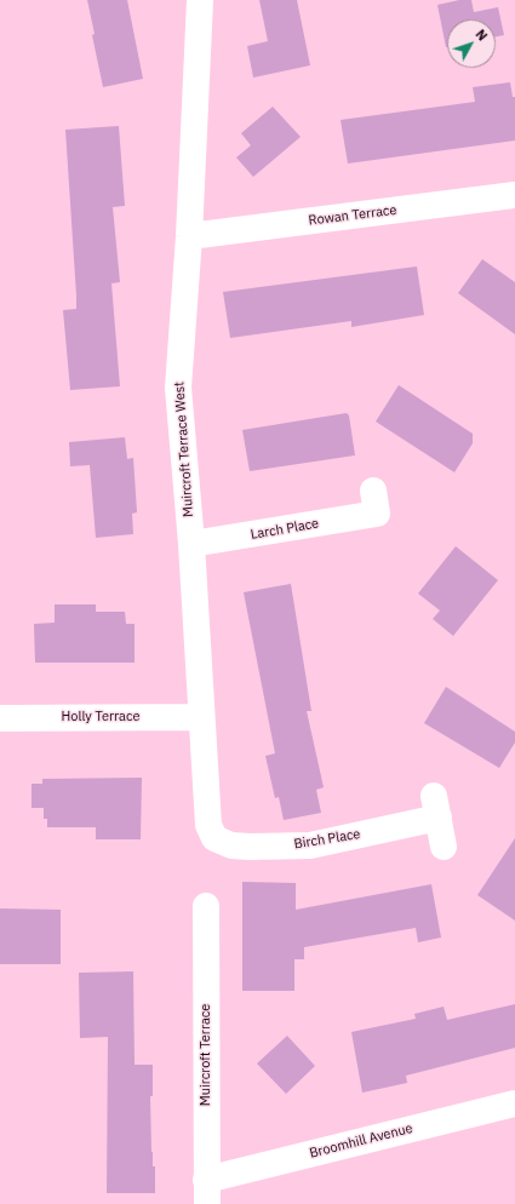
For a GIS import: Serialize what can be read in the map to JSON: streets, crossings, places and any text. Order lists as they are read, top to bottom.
{
  "streets": {
    "street": [
      "Rowan Terrace",
      "Muircroft Terrace West",
      "Larch Place",
      "Holly Terrace",
      "Birch Place",
      "Muircroft Terrace",
      "Broomhill Avenue"
    ]
  },
  "crossings": [
    ["Rowan Terrace", "Muircroft Terrace West"],
    ["Muircroft Terrace West", "Larch Place"],
    ["Muircroft Terrace West", "Holly Terrace"],
    ["Muircroft Terrace West", "Birch Place"],
    ["Muircroft Terrace", "Broomhill Avenue"]
  ],
  "north": "top right"
}
